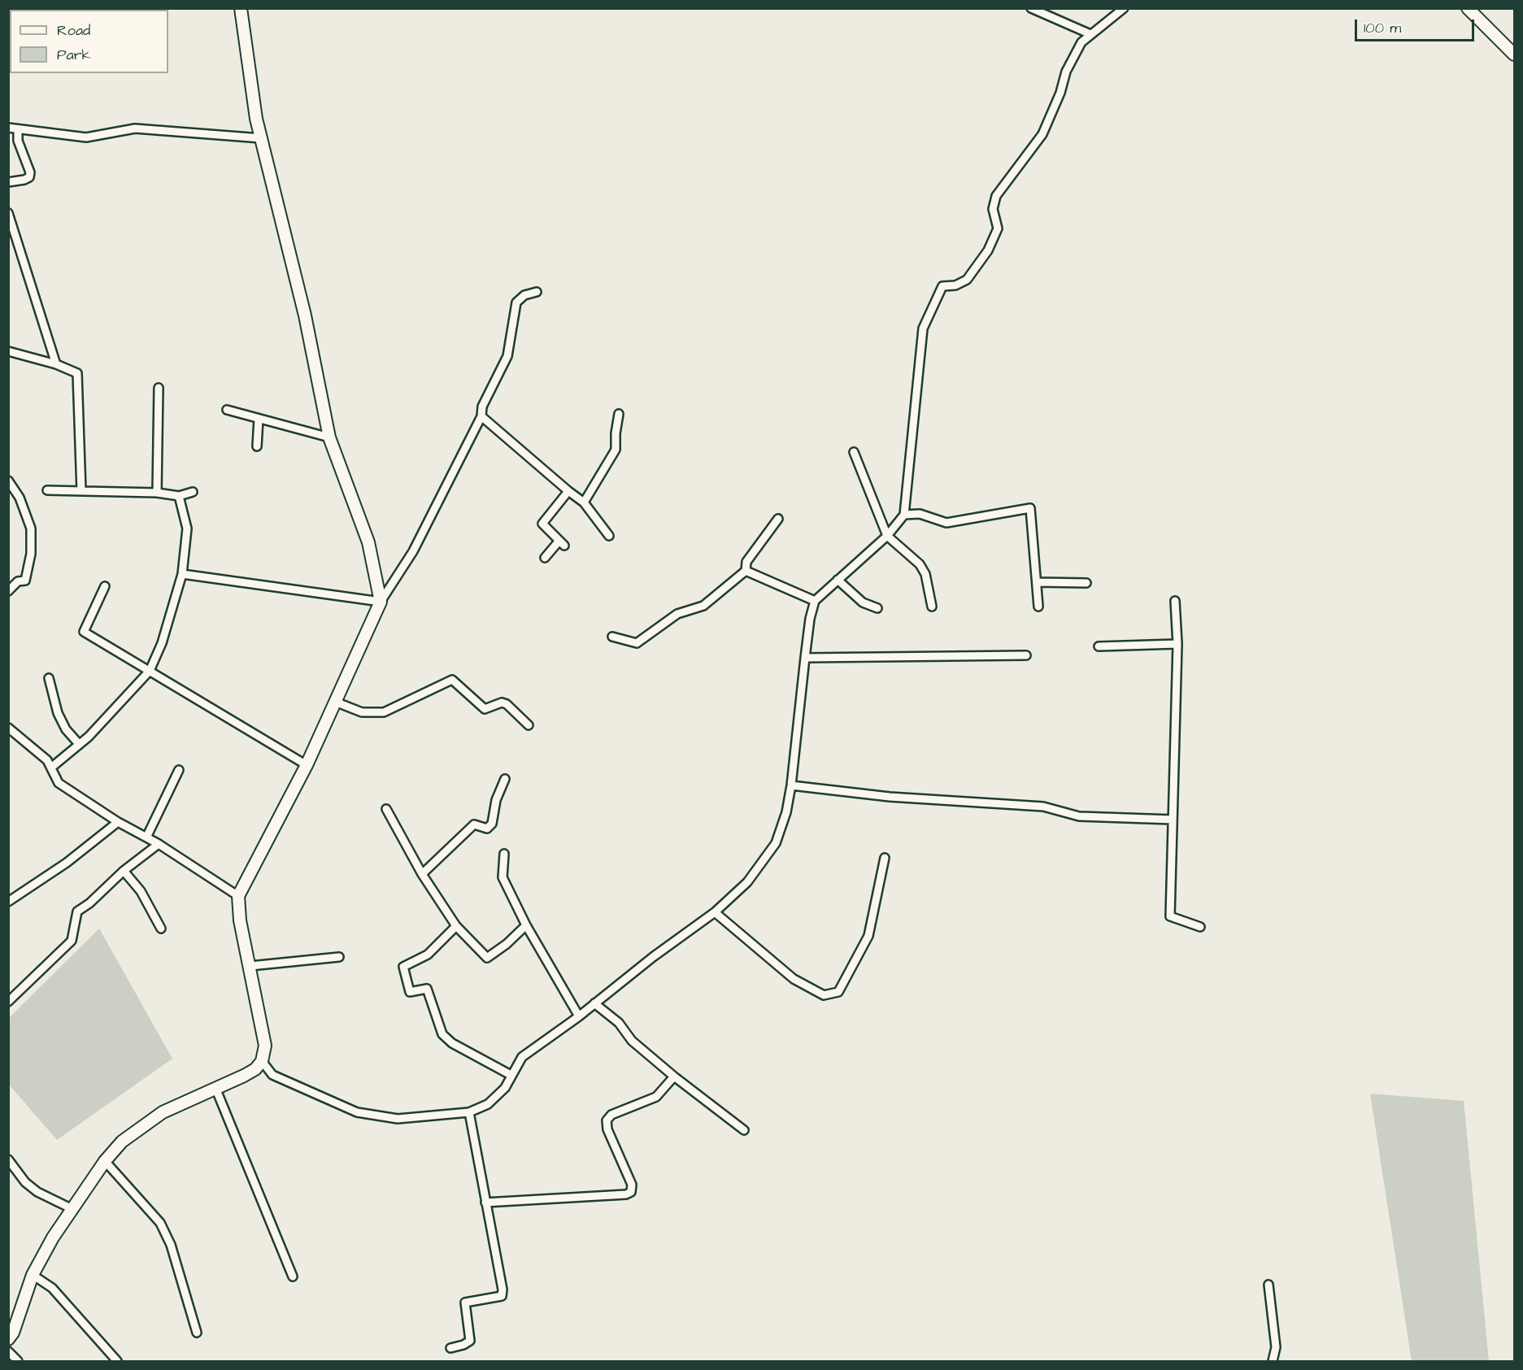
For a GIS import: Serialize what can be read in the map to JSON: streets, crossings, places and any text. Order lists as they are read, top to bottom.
{
  "legend": ["Road", "Park"],
  "scale_bar": "100 m"
}
